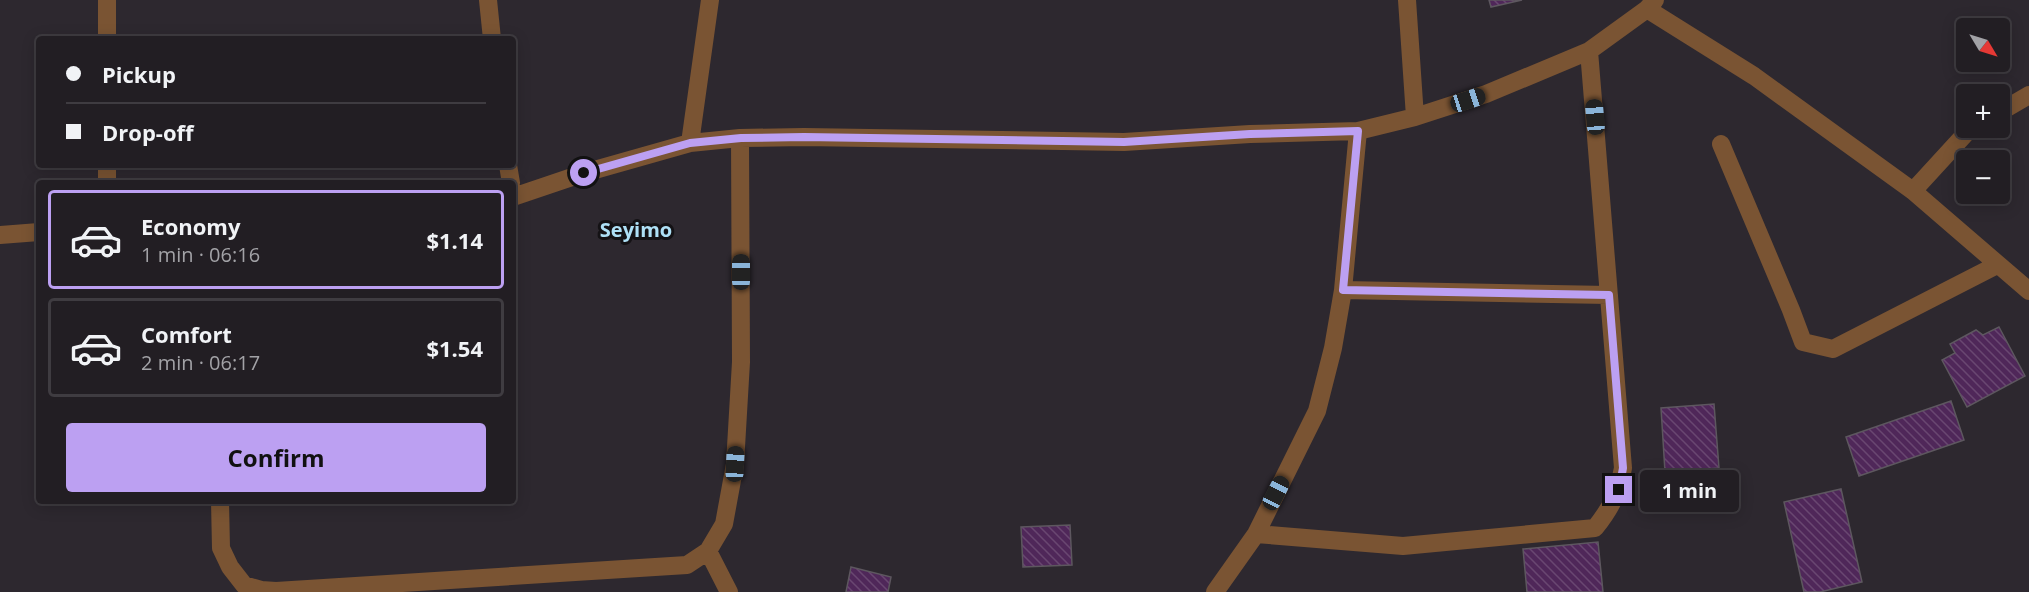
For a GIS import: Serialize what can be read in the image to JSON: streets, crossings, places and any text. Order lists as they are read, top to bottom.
{
  "districts": ["Seyimo"],
  "north": "bottom right",
  "page": {
    "map_buttons": ["+", "−"],
    "banner": ["Pickup", "Drop-off"],
    "list": [
      {
        "name": "Economy",
        "note": "1 min · 06:16",
        "value": "$1.14"
      },
      {
        "name": "Comfort",
        "note": "2 min · 06:17",
        "value": "$1.54"
      }
    ],
    "buttons": "Confirm",
    "bubble": "1 min"
  }
}
